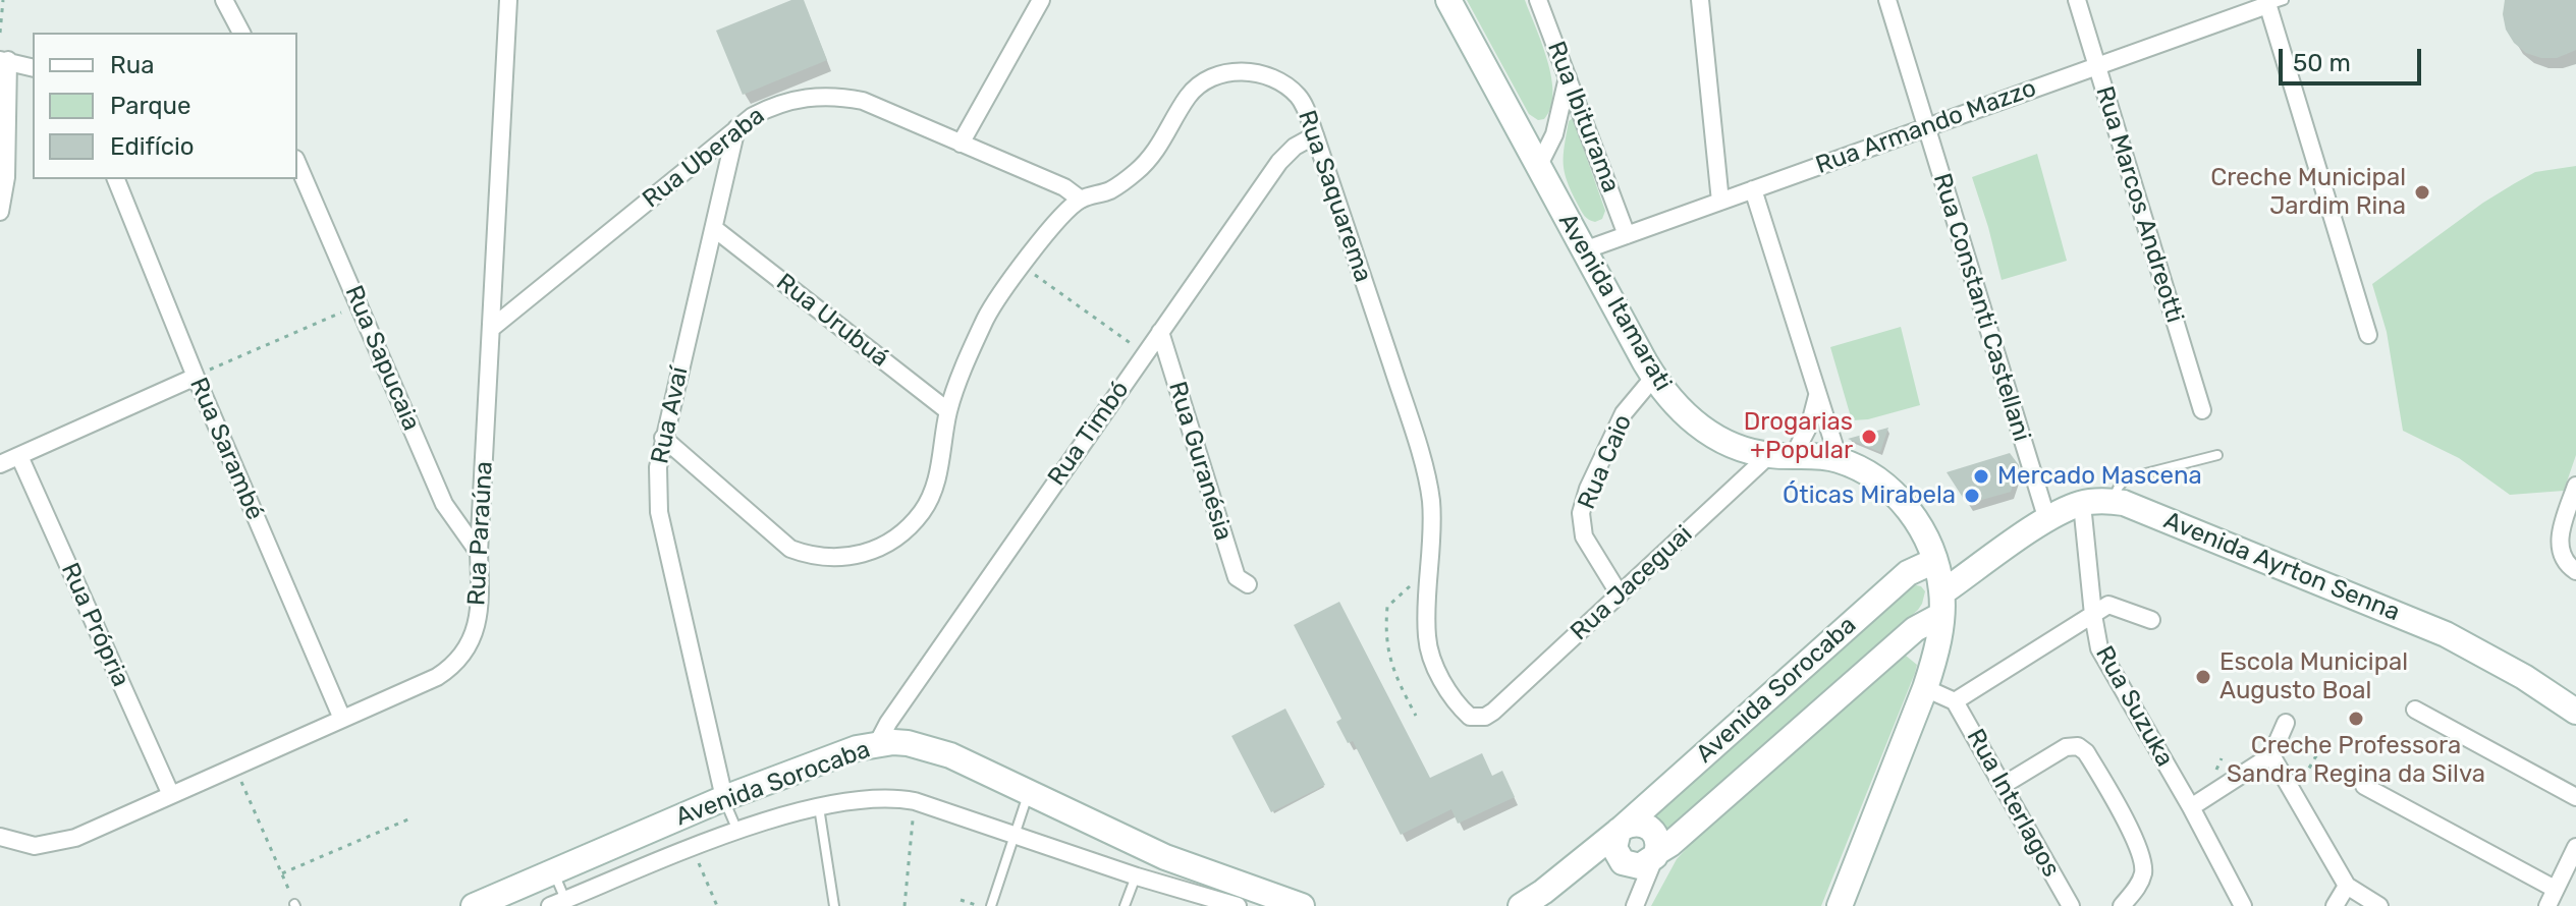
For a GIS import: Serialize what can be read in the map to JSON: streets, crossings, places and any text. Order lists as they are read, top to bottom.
{
  "streets": {
    "street": [
      "Rua Ibiturama",
      "Rua Armando Mazzo",
      "Rua Uberaba",
      "Rua Saquarema",
      "Rua Marcos Andreotti",
      "Avenida Itamarati",
      "Rua Constanti Castellani",
      "Rua Urubuá",
      "Rua Sapucaia",
      "Rua Avaí",
      "Rua Timbó",
      "Rua Sarambé",
      "Rua Guranésia",
      "Rua Caio",
      "Rua Paraúna",
      "Avenida Ayrton Senna",
      "Rua Jaceguai",
      "Rua Própria",
      "Avenida Sorocaba",
      "Rua Suzuka",
      "Rua Interlagos"
    ]
  },
  "crossings": [
    ["Rua Ibiturama", "Rua Armando Mazzo"],
    ["Rua Armando Mazzo", "Rua Marcos Andreotti"],
    ["Rua Armando Mazzo", "Avenida Itamarati"],
    ["Rua Armando Mazzo", "Rua Constanti Castellani"],
    ["Rua Uberaba", "Rua Saquarema"],
    ["Rua Uberaba", "Rua Avaí"],
    ["Rua Uberaba", "Rua Paraúna"],
    ["Rua Saquarema", "Rua Urubuá"],
    ["Rua Saquarema", "Rua Avaí"],
    ["Rua Saquarema", "Rua Timbó"],
    ["Rua Saquarema", "Rua Jaceguai"],
    ["Avenida Itamarati", "Rua Caio"],
    ["Avenida Itamarati", "Avenida Ayrton Senna"],
    ["Avenida Itamarati", "Rua Jaceguai"],
    ["Avenida Itamarati", "Avenida Sorocaba"],
    ["Rua Constanti Castellani", "Avenida Ayrton Senna"],
    ["Rua Urubuá", "Rua Avaí"],
    ["Rua Sapucaia", "Rua Paraúna"],
    ["Rua Avaí", "Avenida Sorocaba"],
    ["Rua Timbó", "Rua Guranésia"],
    ["Rua Timbó", "Avenida Sorocaba"],
    ["Rua Sarambé", "Rua Paraúna"],
    ["Rua Caio", "Rua Jaceguai"],
    ["Rua Paraúna", "Rua Própria"],
    ["Avenida Ayrton Senna", "Avenida Sorocaba"],
    ["Avenida Ayrton Senna", "Rua Suzuka"]
  ],
  "places": [
    "Creche Municipal Jardim Rina",
    "Drogarias +Popular",
    "Mercado Mascena",
    "Óticas Mirabela",
    "Escola Municipal Augusto Boal",
    "Creche Professora Sandra Regina da Silva"
  ],
  "legend": ["Rua", "Parque", "Edifício"],
  "scale_bar": "50 m"
}
